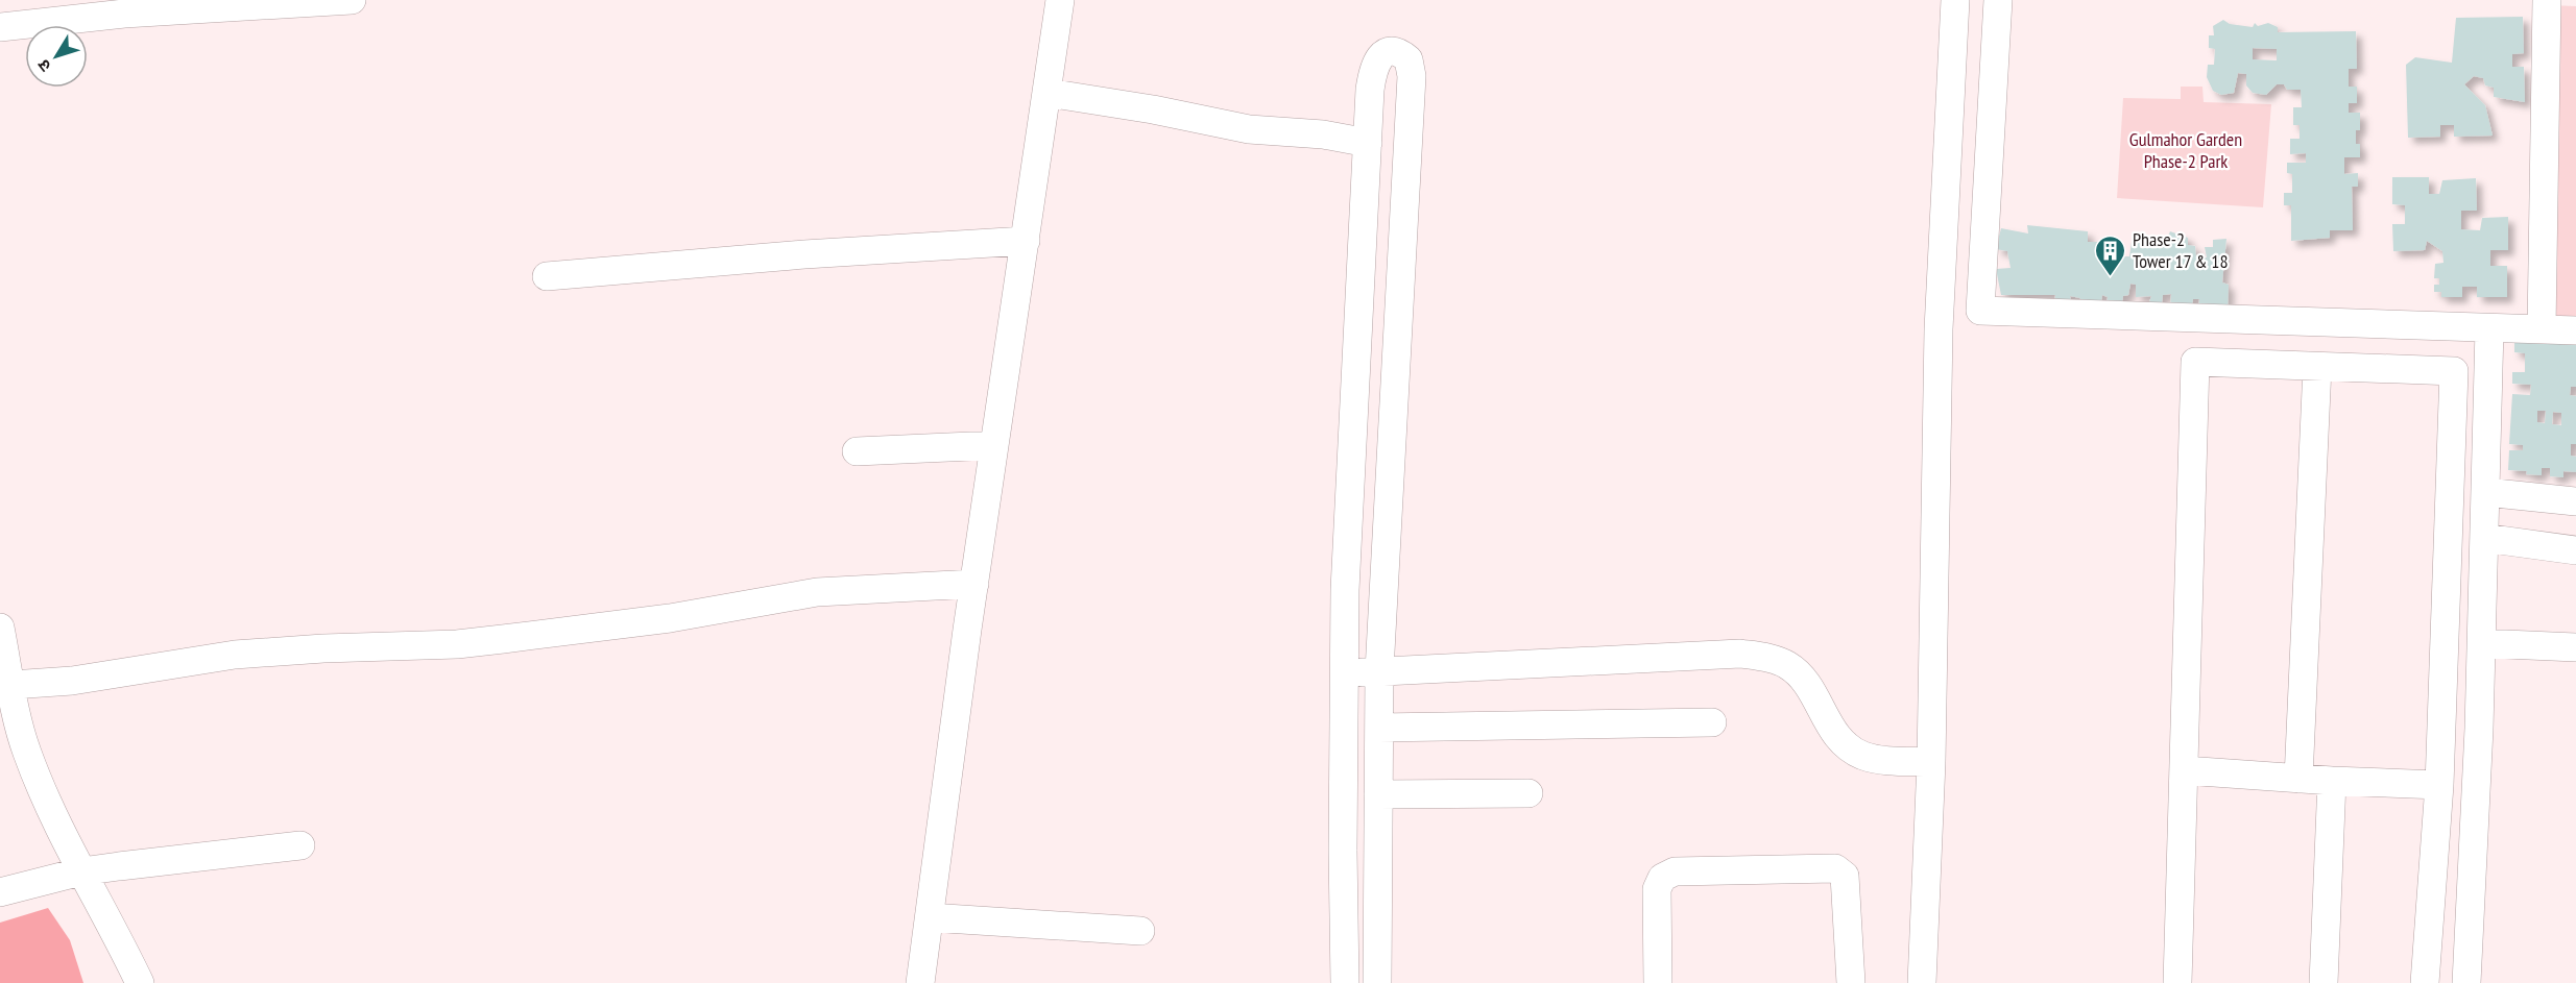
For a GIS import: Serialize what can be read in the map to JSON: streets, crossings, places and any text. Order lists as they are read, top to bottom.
{
  "parks": ["Gulmahor Garden Phase-2 Park"],
  "places": {
    "building": ["Phase-2 Tower 17 & 18"]
  },
  "north": "bottom left"
}
